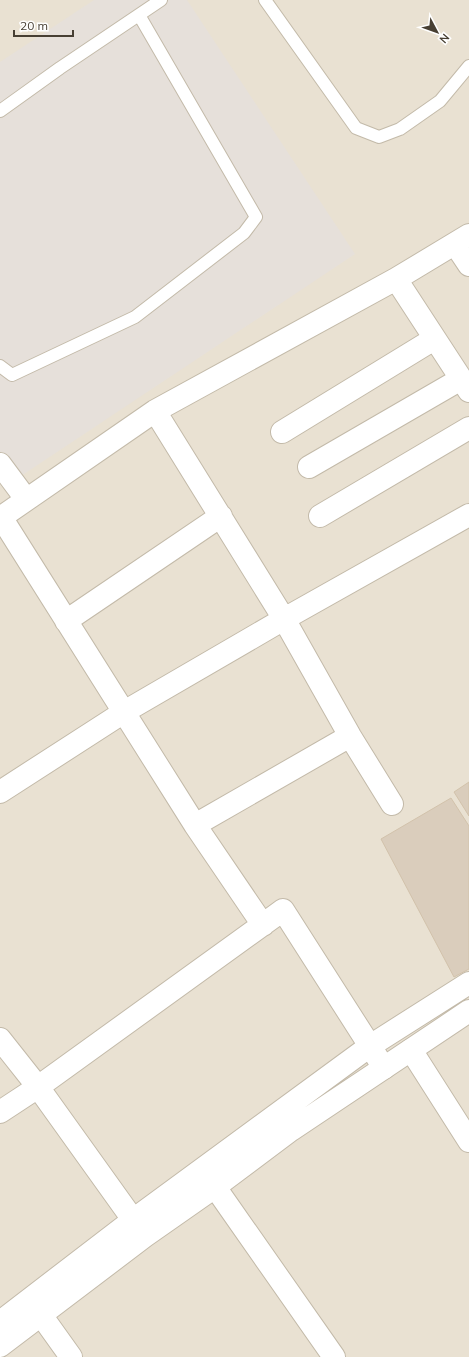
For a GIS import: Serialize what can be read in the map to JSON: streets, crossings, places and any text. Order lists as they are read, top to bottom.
{
  "scale_bar": "20 m",
  "north": "bottom right"
}
